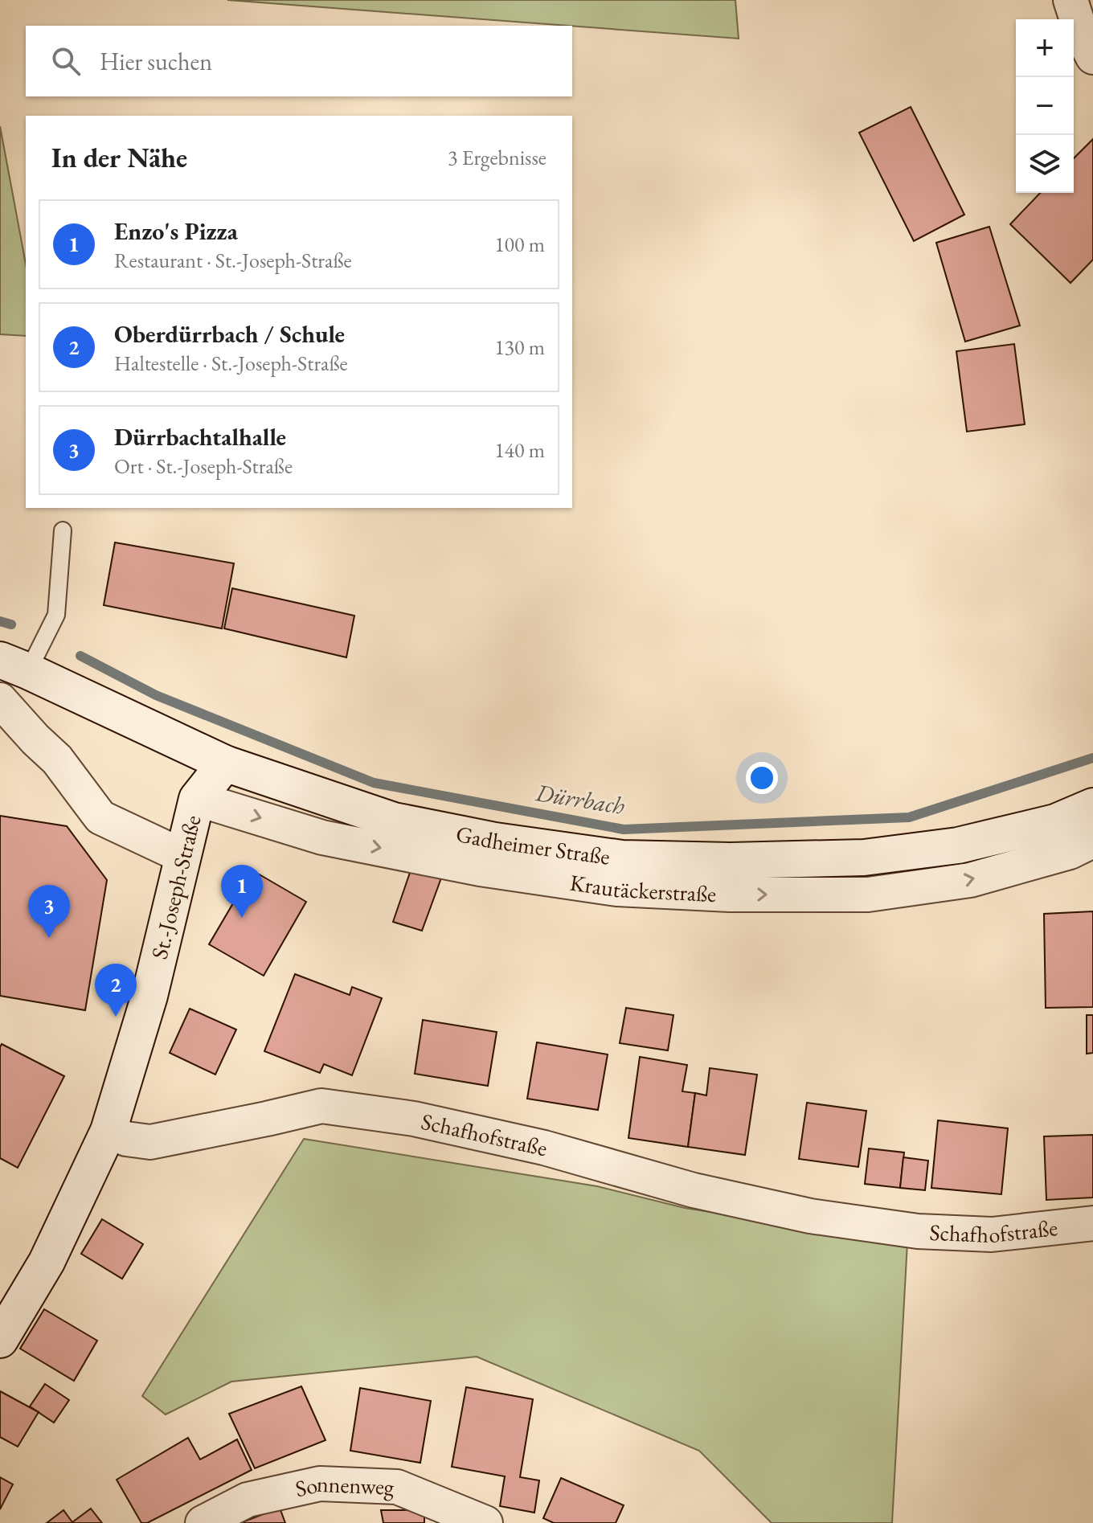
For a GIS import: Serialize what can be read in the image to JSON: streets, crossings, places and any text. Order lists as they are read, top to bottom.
{
  "streets": {
    "street": [
      "Gadheimer Straße",
      "Krautäckerstraße",
      "St.-Joseph-Straße",
      "Schafhofstraße",
      "Sonnenweg"
    ]
  },
  "crossings": [
    ["Gadheimer Straße", "St.-Joseph-Straße"],
    ["Krautäckerstraße", "St.-Joseph-Straße"],
    ["St.-Joseph-Straße", "Schafhofstraße"]
  ],
  "one_way": ["Krautäckerstraße"],
  "water": ["Dürrbach"],
  "page": {
    "map_buttons": ["+", "−"],
    "search": "Hier suchen",
    "heading": ["In der Nähe", "3 Ergebnisse"],
    "list": [
      {
        "mark": "1",
        "name": "Enzo's Pizza",
        "note": "Restaurant · St.-Joseph-Straße",
        "value": "100 m"
      },
      {
        "mark": "2",
        "name": "Oberdürrbach / Schule",
        "note": "Haltestelle · St.-Joseph-Straße",
        "value": "130 m"
      },
      {
        "mark": "3",
        "name": "Dürrbachtalhalle",
        "note": "Ort · St.-Joseph-Straße",
        "value": "140 m"
      }
    ],
    "pins": ["1", "3", "2"]
  }
}
